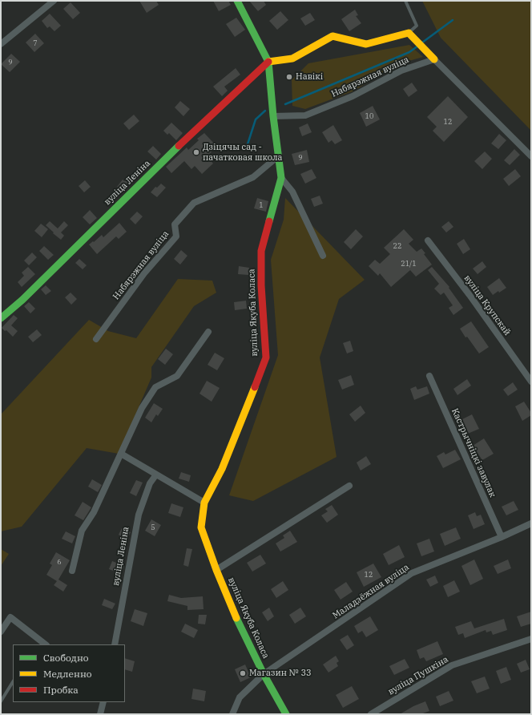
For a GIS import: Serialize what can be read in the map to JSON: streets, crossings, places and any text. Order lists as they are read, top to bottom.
{
  "streets": {
    "street": [
      "Набярэжная вуліца",
      "вуліца Леніна",
      "вуліца Крупскай",
      "вуліца Якуба Коласа",
      "Кастрычніцкі завулак",
      "Маладзёжная вуліца",
      "вуліца Пушкіна"
    ]
  },
  "crossings": [
    ["Набярэжная вуліца", "вуліца Якуба Коласа"],
    ["вуліца Леніна", "вуліца Якуба Коласа"],
    ["вуліца Якуба Коласа", "Маладзёжная вуліца"],
    ["Кастрычніцкі завулак", "Маладзёжная вуліца"]
  ],
  "places": ["Навікі", "Дзіцячы сад - пачатковая школа", "Магазин № 33"],
  "house_numbers": [
    "7",
    "9",
    "10",
    "12",
    "9",
    "1",
    "22",
    "21/1",
    "5",
    "6",
    "12"
  ],
  "legend": ["Свободно", "Медленно", "Пробка"]
}
